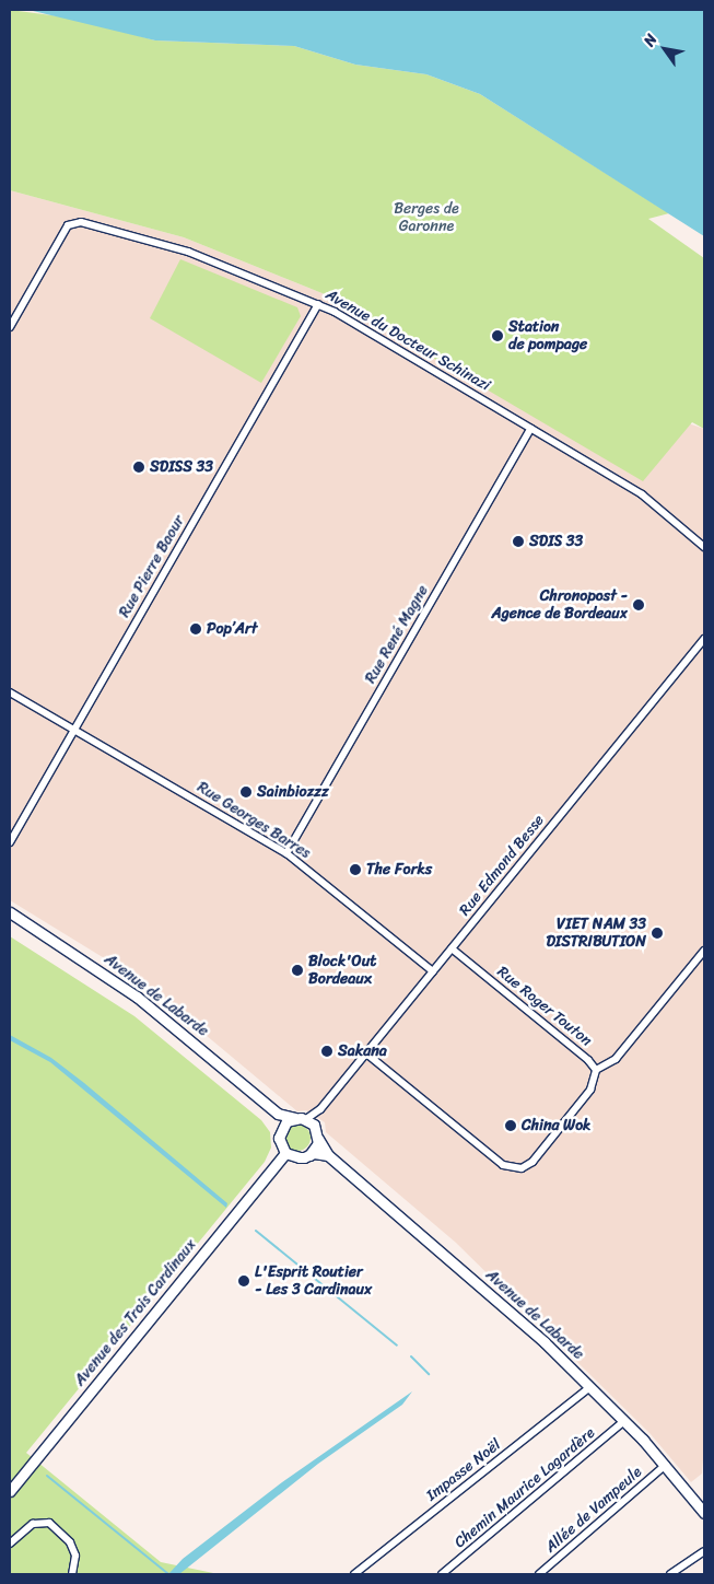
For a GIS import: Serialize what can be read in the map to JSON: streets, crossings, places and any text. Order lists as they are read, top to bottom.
{
  "streets": {
    "main road": ["Avenue de Labarde", "Avenue des Trois Cardinaux"],
    "street": [
      "Avenue du Docteur Schinazi",
      "Rue Pierre Baour",
      "Rue René Magne",
      "Rue Georges Barres",
      "Rue Edmond Besse",
      "Rue Roger Touton",
      "Impasse Noël",
      "Chemin Maurice Lagardère",
      "Allée de Vampeule"
    ]
  },
  "crossings": [
    ["Avenue du Docteur Schinazi", "Rue Pierre Baour"],
    ["Avenue du Docteur Schinazi", "Rue René Magne"],
    ["Rue Pierre Baour", "Rue Georges Barres"],
    ["Rue René Magne", "Rue Georges Barres"],
    ["Rue Georges Barres", "Rue Edmond Besse"],
    ["Rue Edmond Besse", "Avenue de Labarde"],
    ["Rue Edmond Besse", "Rue Roger Touton"],
    ["Rue Edmond Besse", "Avenue des Trois Cardinaux"],
    ["Avenue de Labarde", "Avenue des Trois Cardinaux"],
    ["Avenue de Labarde", "Impasse Noël"],
    ["Avenue de Labarde", "Chemin Maurice Lagardère"],
    ["Avenue de Labarde", "Allée de Vampeule"]
  ],
  "parks": ["Berges de Garonne"],
  "places": [
    "Station de pompage",
    "SDISS 33",
    "SDIS 33",
    "Chronopost - Agence de Bordeaux",
    "Pop’Art",
    "Sainbiozzz",
    "The Forks",
    "VIET NAM 33 DISTRIBUTION",
    "Block'Out Bordeaux",
    "Sakana",
    "China Wok",
    "L'Esprit Routier - Les 3 Cardinaux"
  ],
  "north": "top left"
}
